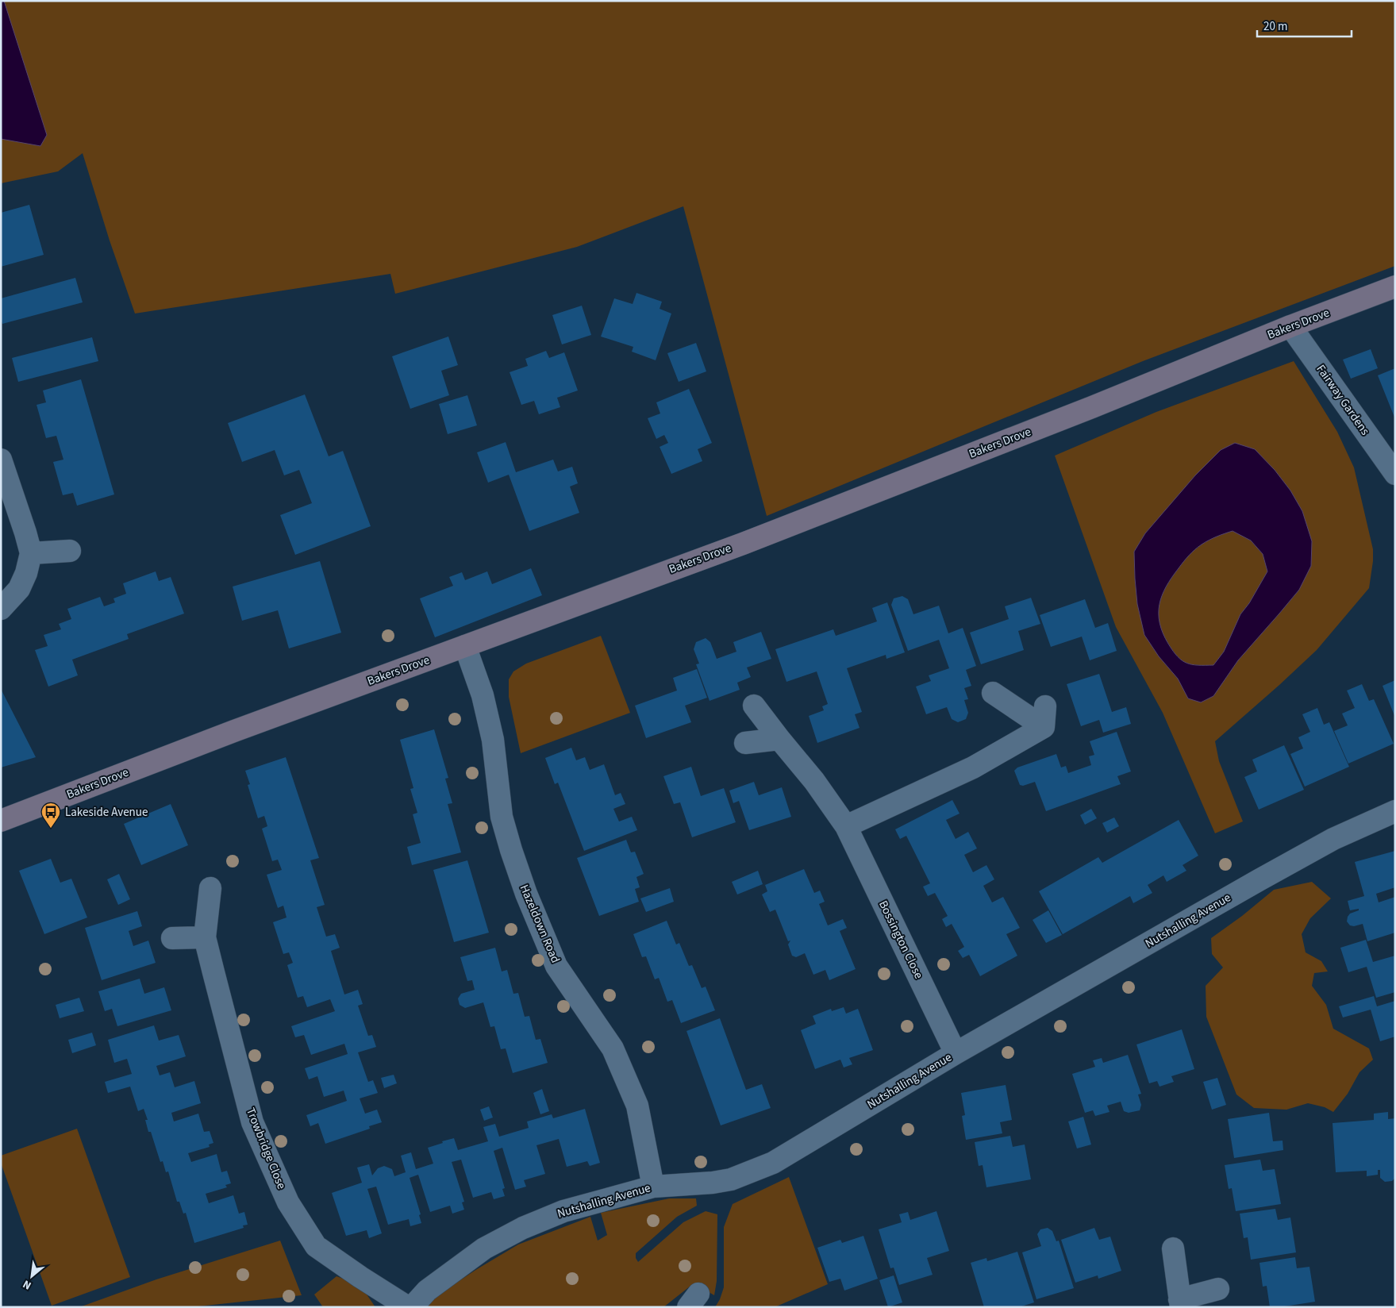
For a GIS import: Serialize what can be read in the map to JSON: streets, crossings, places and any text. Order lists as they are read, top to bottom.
{
  "streets": {
    "street": [
      "Bakers Drove",
      "Fairway Gardens",
      "Nutshalling Avenue",
      "Hazeldown Road",
      "Bossington Close",
      "Trowbridge Close"
    ]
  },
  "crossings": [
    ["Bakers Drove", "Fairway Gardens"],
    ["Bakers Drove", "Hazeldown Road"],
    ["Nutshalling Avenue", "Hazeldown Road"],
    ["Nutshalling Avenue", "Bossington Close"]
  ],
  "places": {
    "bus stop": ["Lakeside Avenue"]
  },
  "scale_bar": "20 m",
  "north": "bottom left"
}
